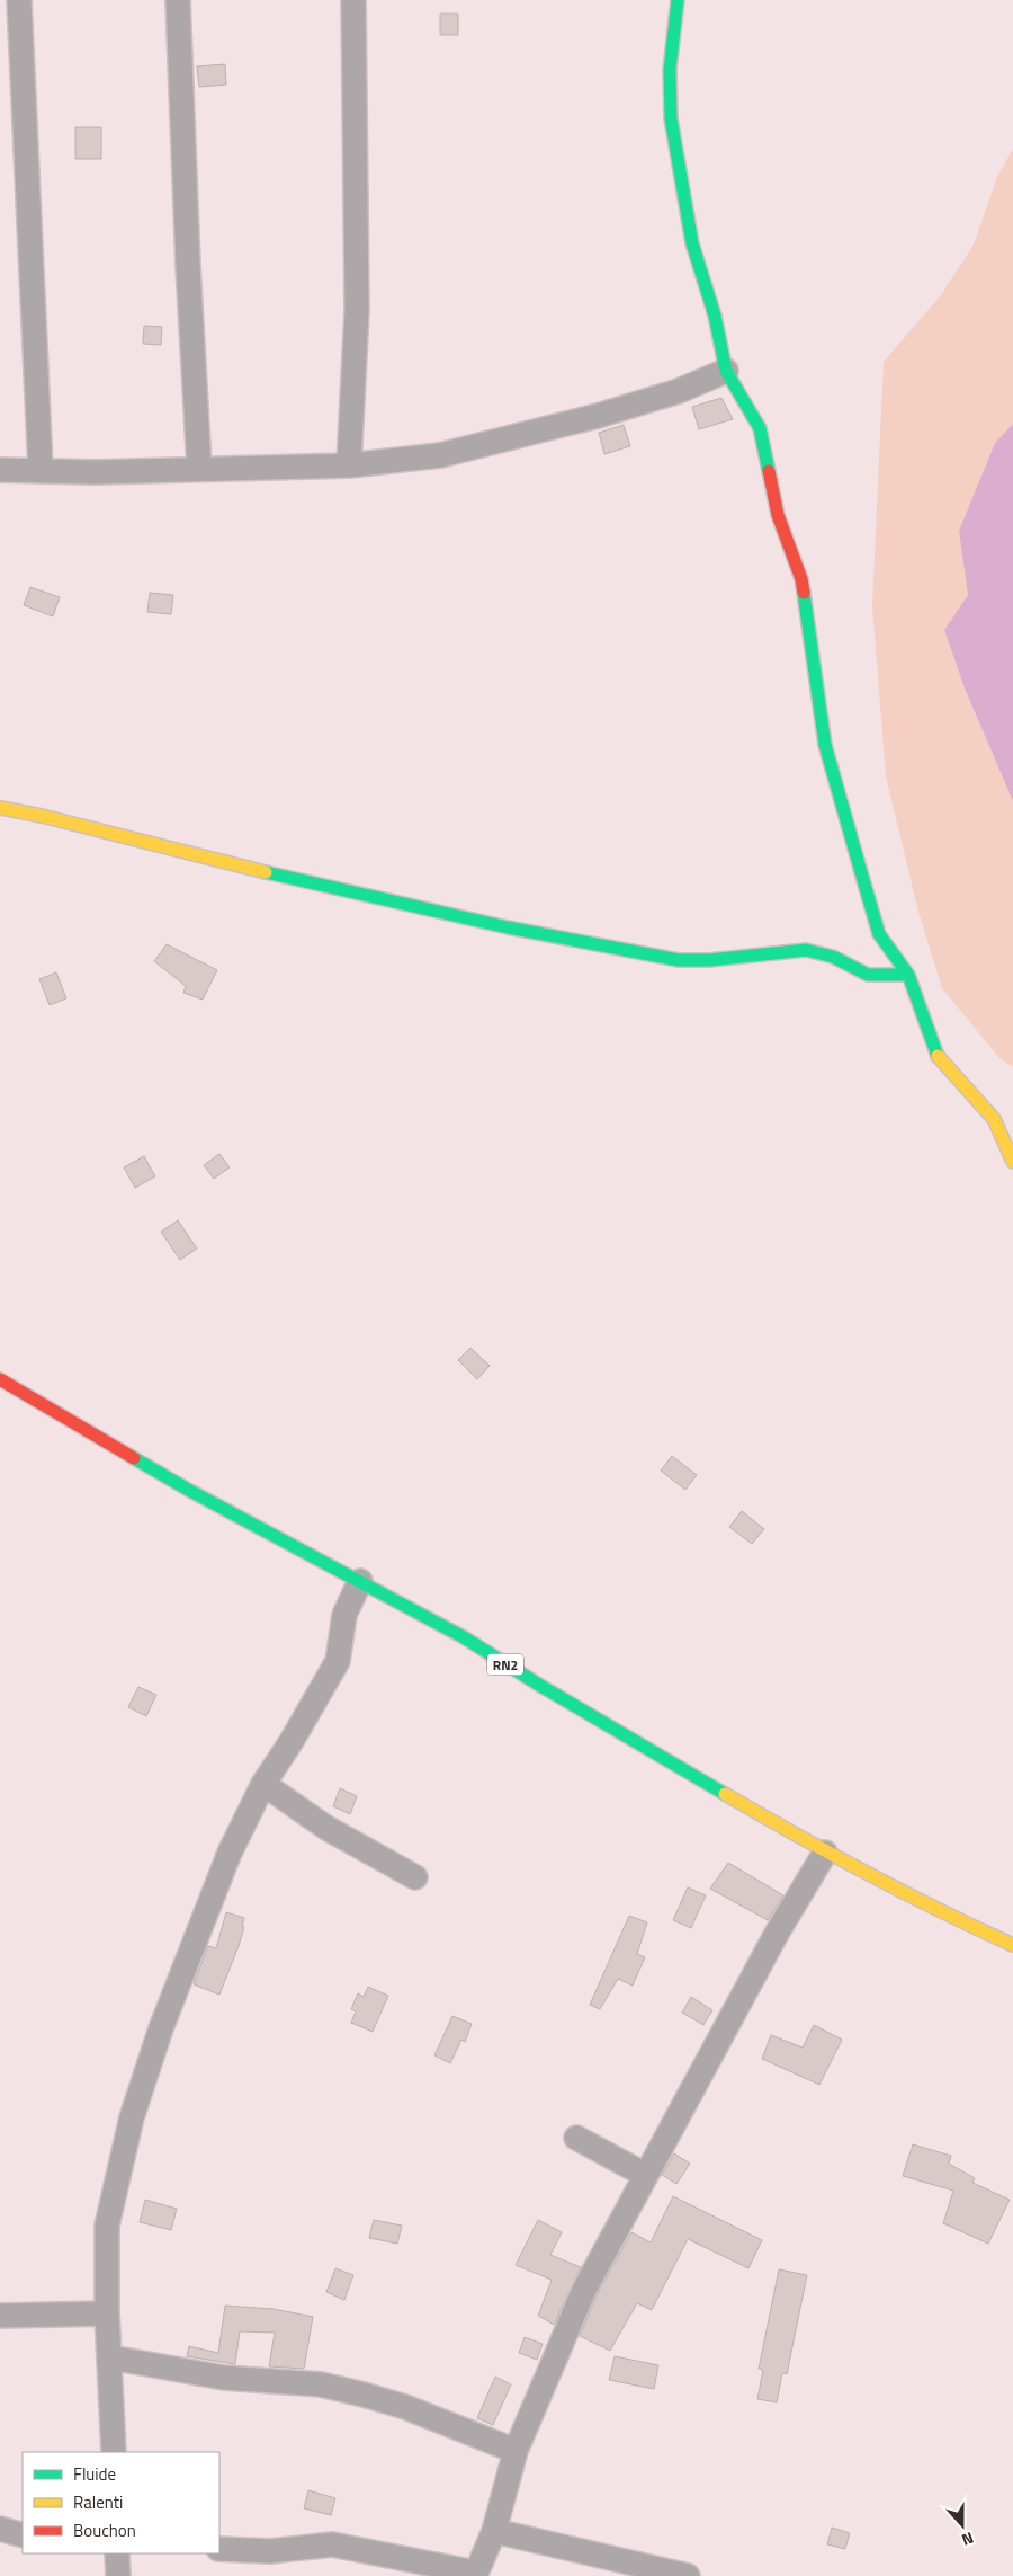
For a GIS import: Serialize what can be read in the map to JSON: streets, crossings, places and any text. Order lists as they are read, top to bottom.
{
  "streets": {
    "main road": ["RN2"]
  },
  "legend": ["Fluide", "Ralenti", "Bouchon"],
  "north": "bottom"
}
